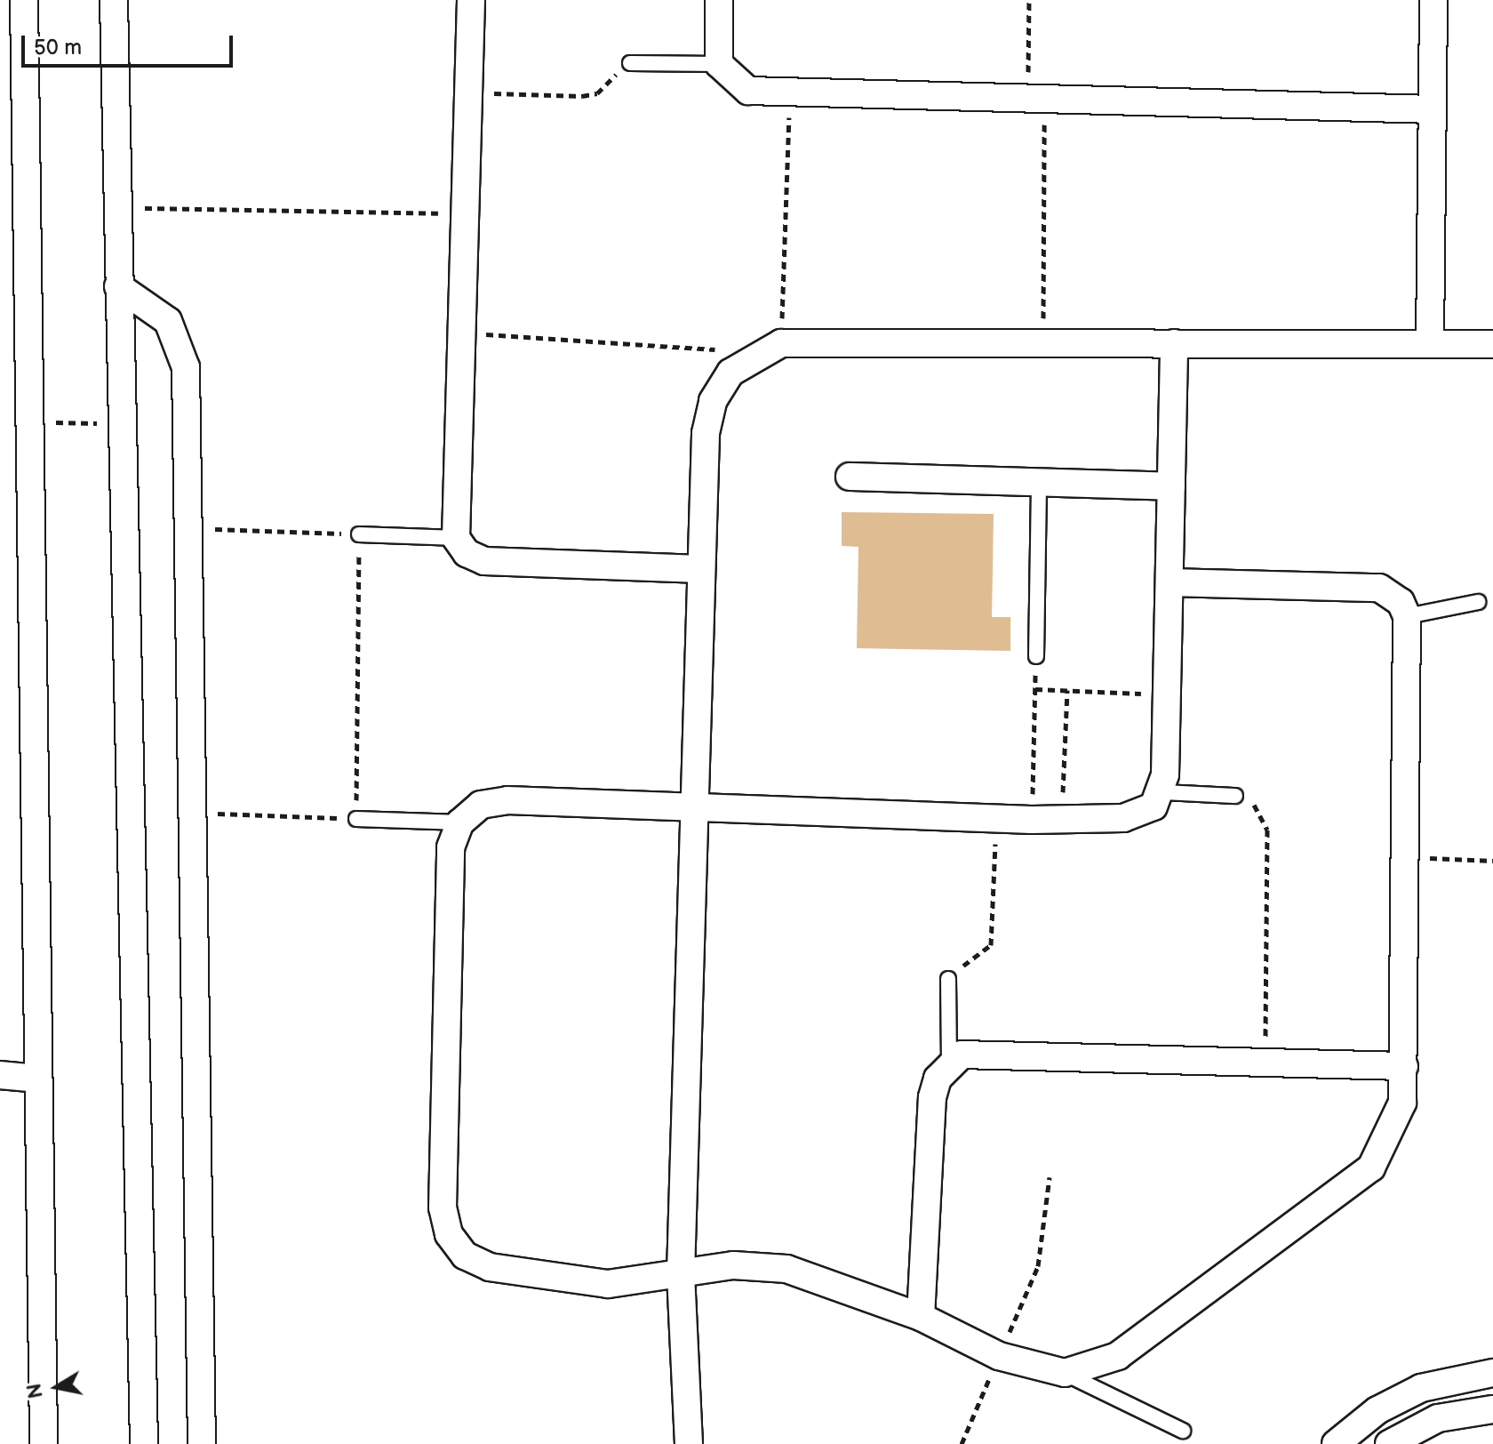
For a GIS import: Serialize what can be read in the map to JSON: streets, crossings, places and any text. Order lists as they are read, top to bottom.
{
  "scale_bar": "50 m",
  "north": "left"
}
